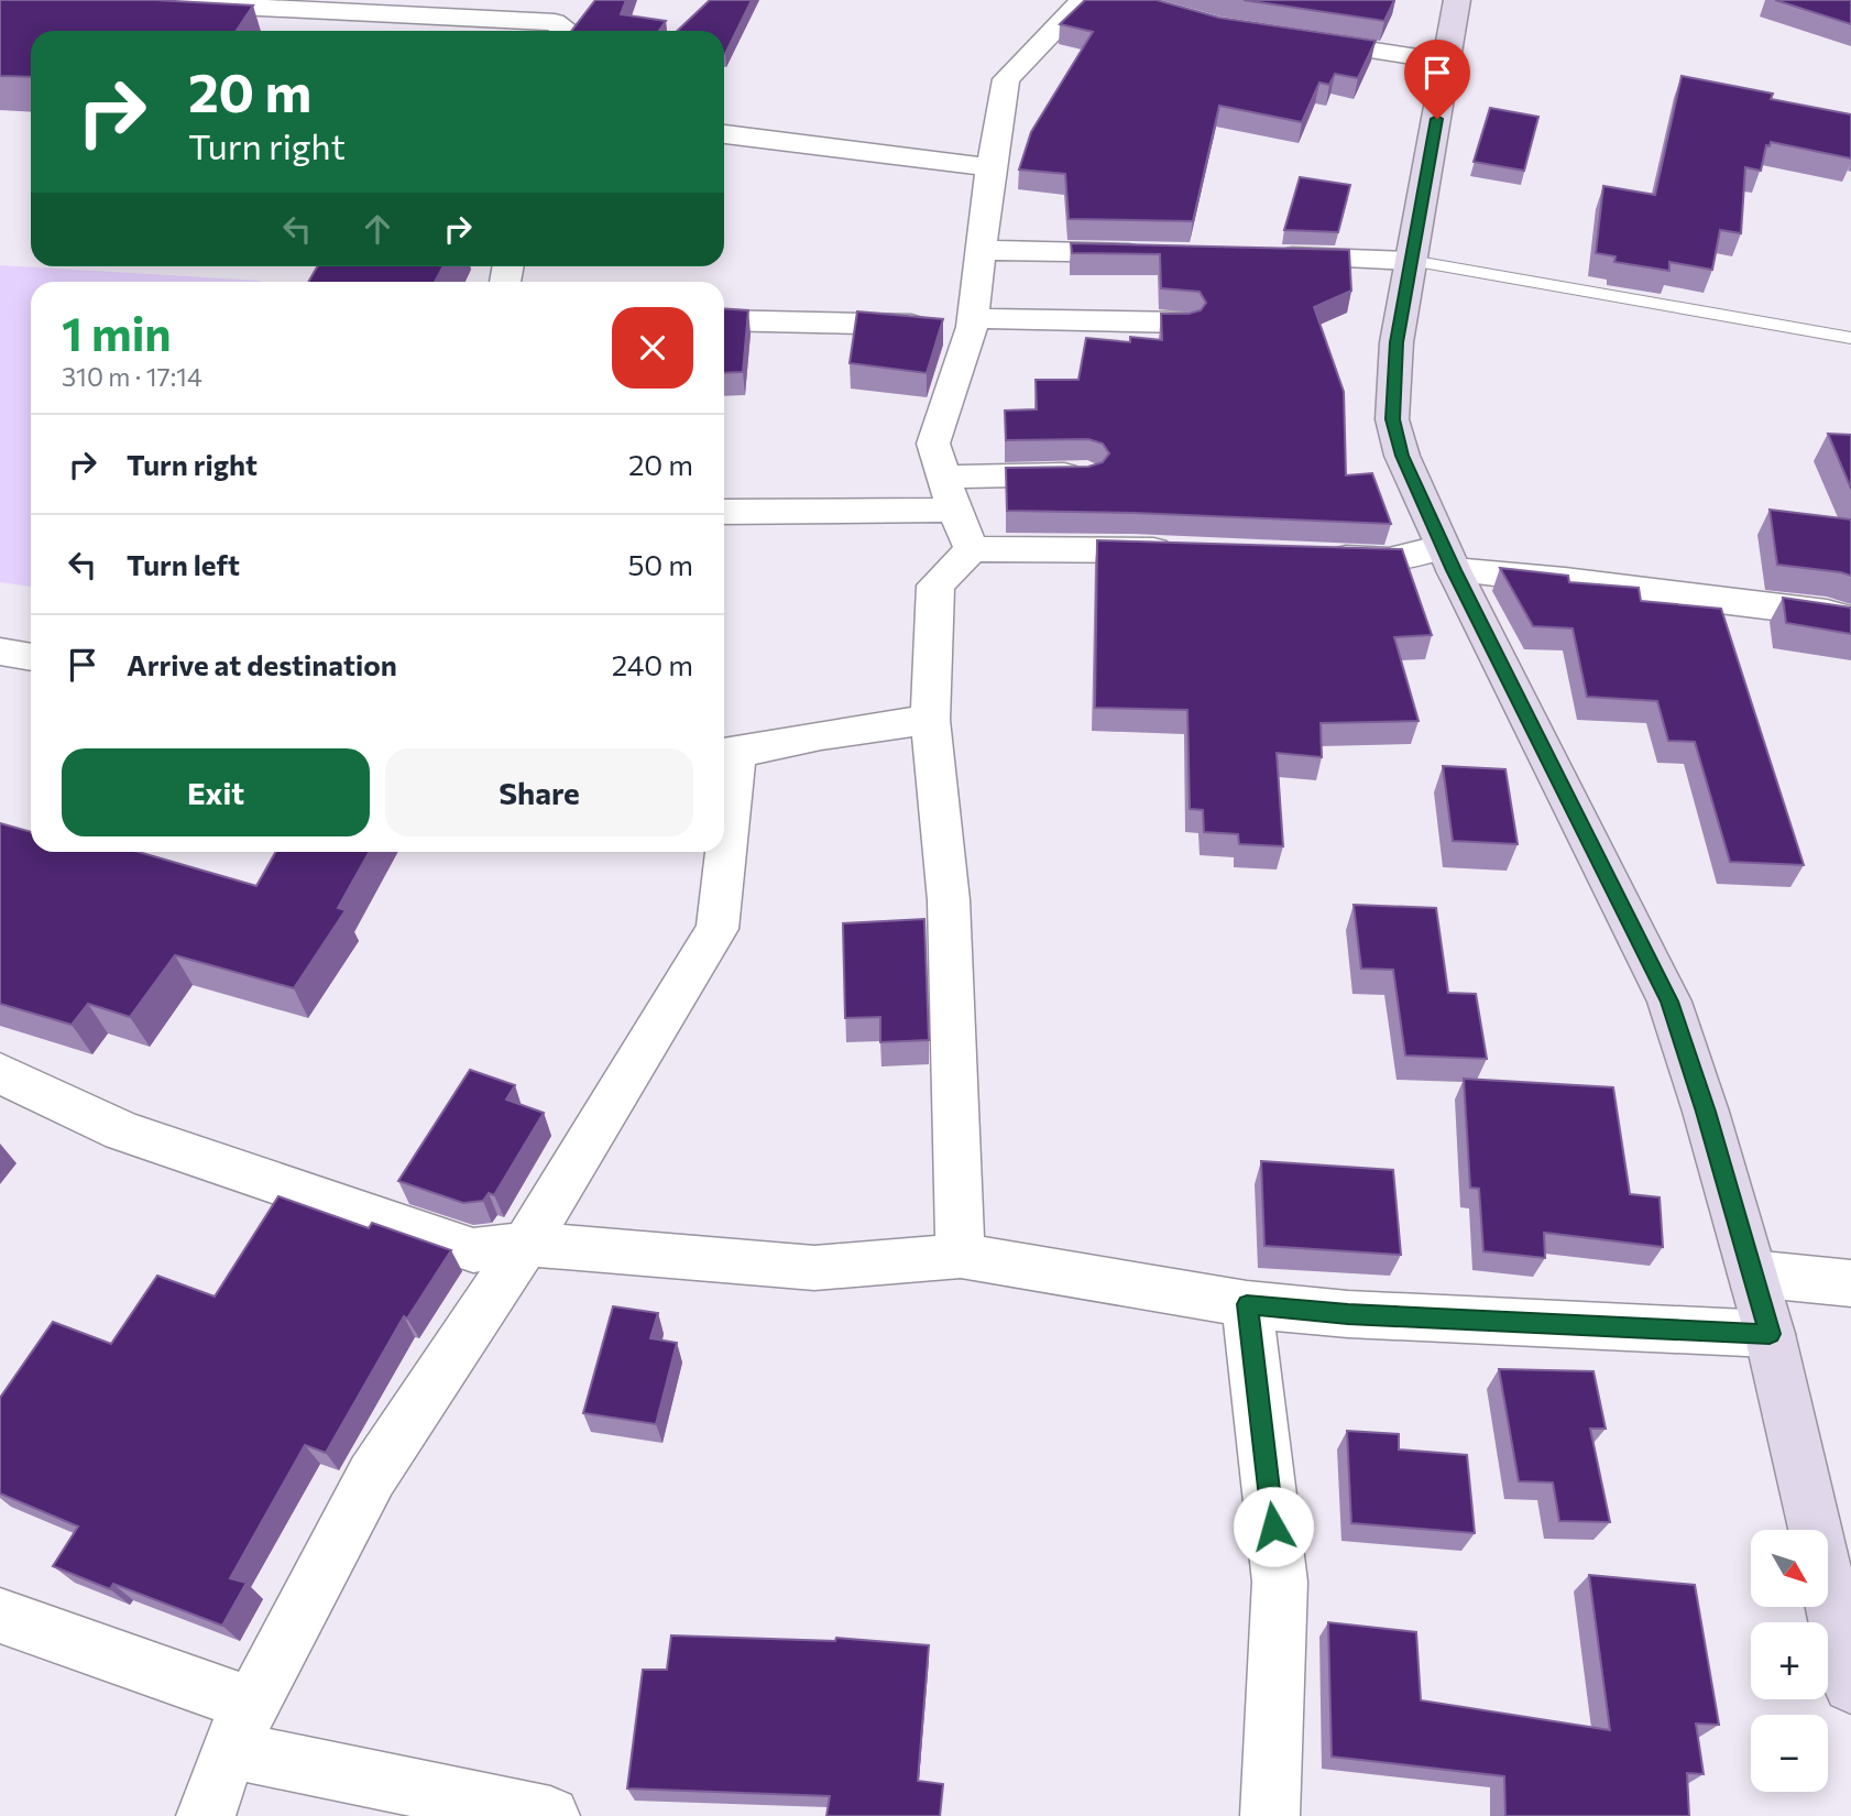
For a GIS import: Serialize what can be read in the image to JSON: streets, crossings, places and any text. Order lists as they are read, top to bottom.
{
  "north": "bottom right",
  "page": {
    "turn": ["20 m", "Turn right"],
    "heading": ["1 min", "310 m · 17:14"],
    "list": [
      {
        "name": "Turn right",
        "value": "20 m"
      },
      {
        "name": "Turn left",
        "value": "50 m"
      },
      {
        "name": "Arrive at destination",
        "value": "240 m"
      }
    ],
    "buttons": ["Exit", "Share"],
    "map_buttons": ["+", "−"]
  }
}
